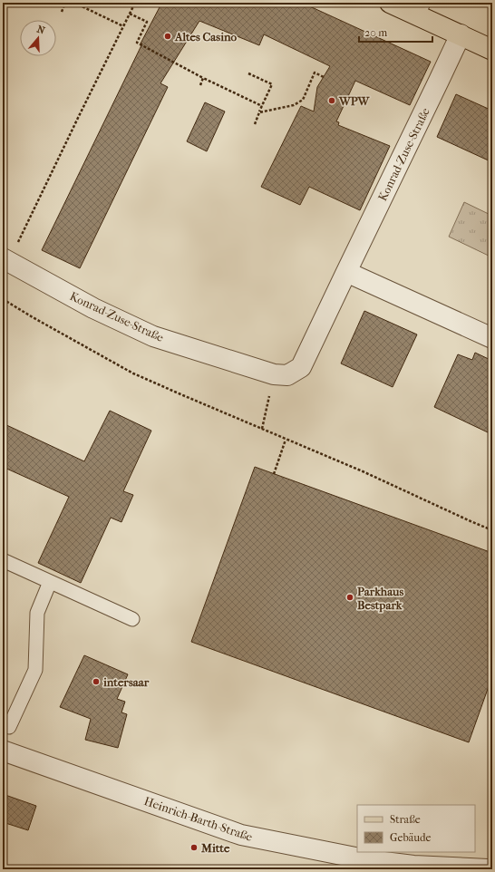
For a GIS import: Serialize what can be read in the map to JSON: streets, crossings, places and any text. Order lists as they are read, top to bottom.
{
  "streets": {
    "street": ["Konrad-Zuse-Straße", "Heinrich-Barth-Straße"]
  },
  "places": [
    "Altes Casino",
    "WPW",
    "Parkhaus Bestpark",
    "intersaar",
    "Mitte"
  ],
  "legend": ["Straße", "Gebäude"],
  "scale_bar": "20 m",
  "north": "top"
}
